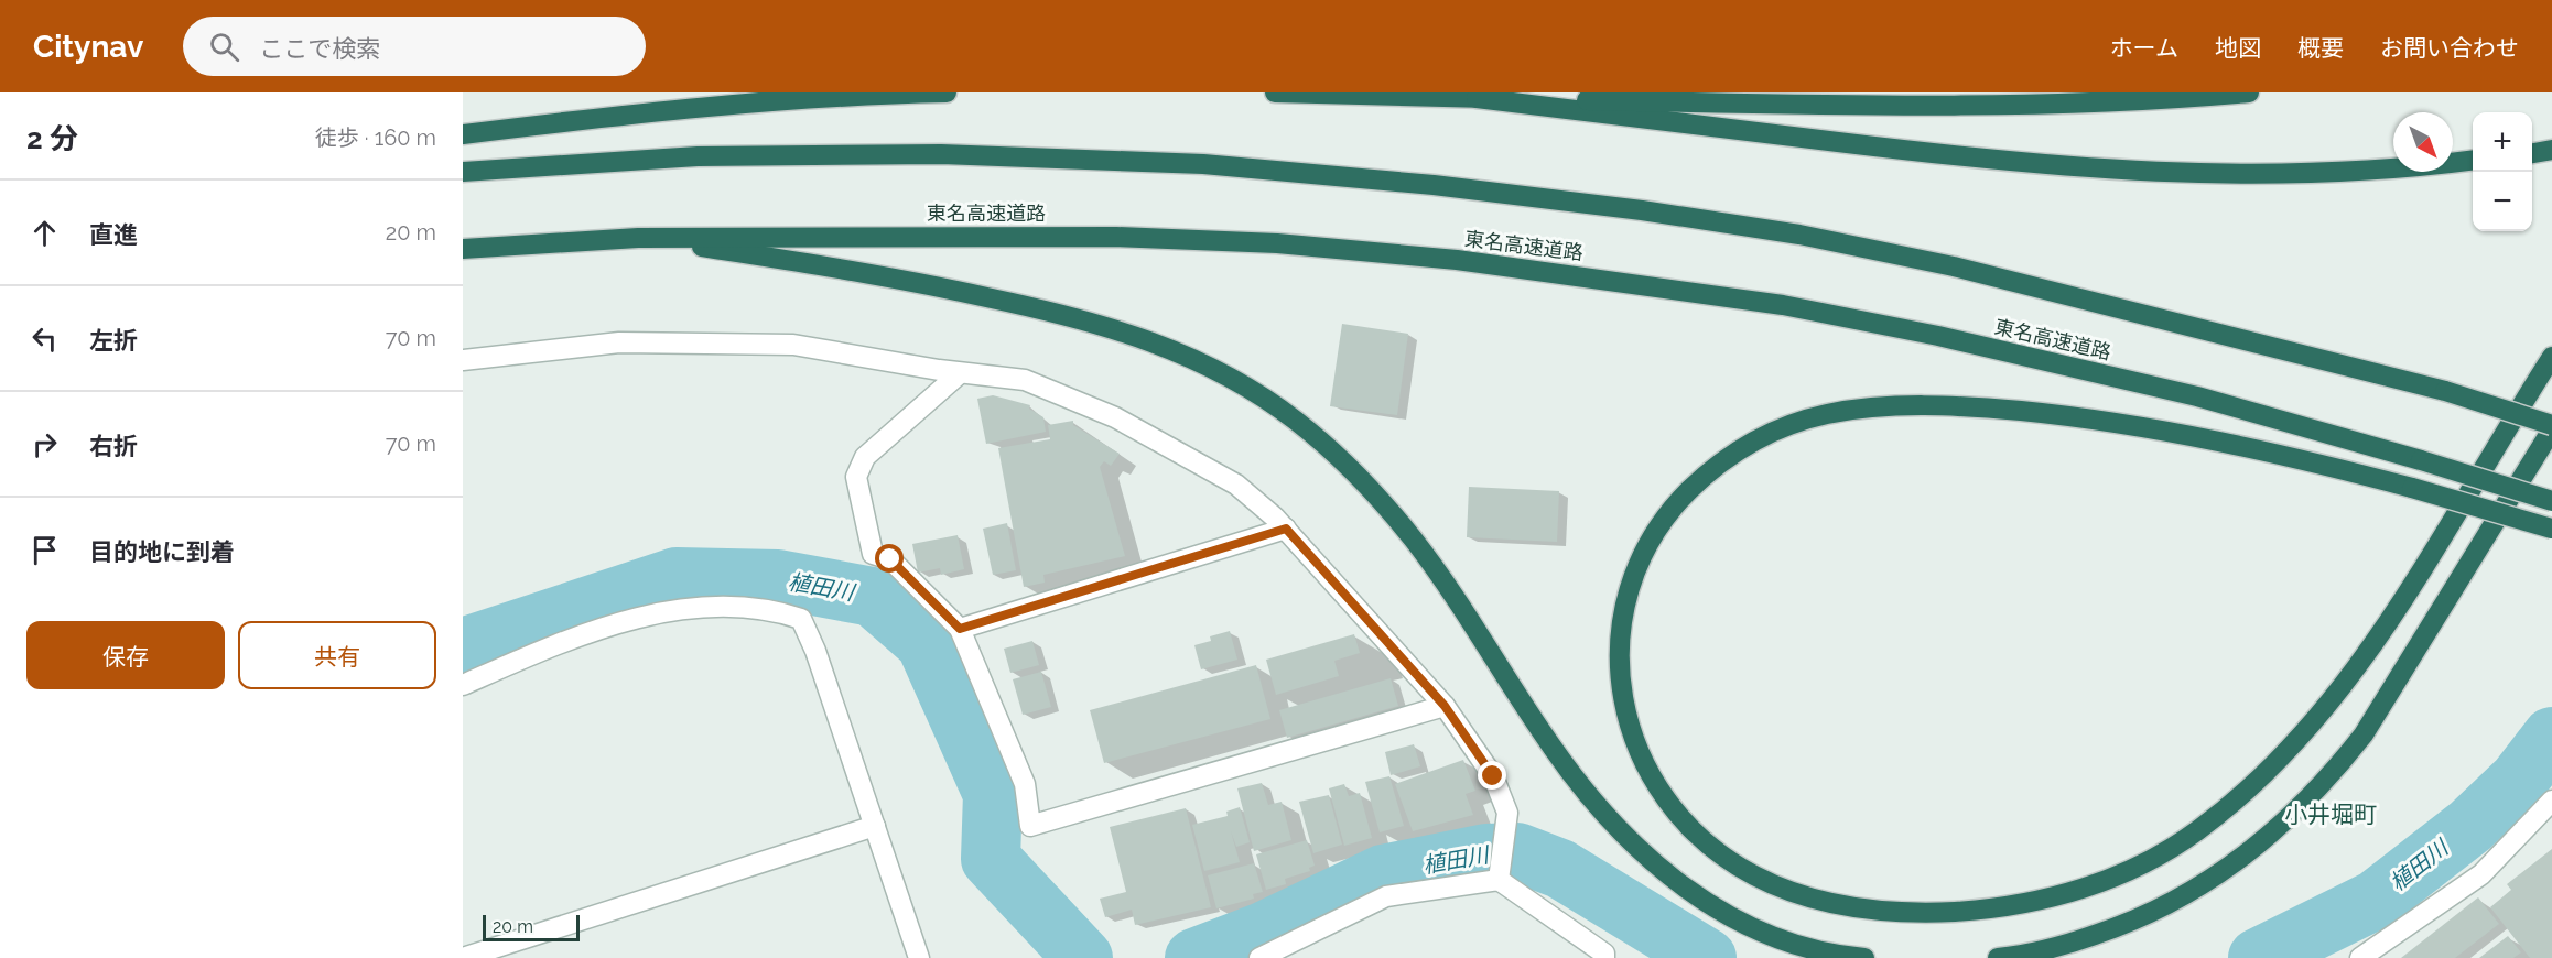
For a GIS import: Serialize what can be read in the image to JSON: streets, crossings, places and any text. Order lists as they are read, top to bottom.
{
  "streets": {
    "highway": ["東名高速道路"]
  },
  "districts": ["小井堀町"],
  "water": ["植田川"],
  "scale_bar": "20 m",
  "north": "bottom right",
  "page": {
    "header": "Citynav",
    "search": "ここで検索",
    "nav": [
      "ホーム",
      "地図",
      "概要",
      "お問い合わせ"
    ],
    "heading": ["2 分", "徒歩 · 160 m"],
    "map_buttons": ["+", "−"],
    "list": [
      ["直進", "20 m"],
      ["左折", "70 m"],
      ["右折", "70 m"],
      "目的地に到着"
    ],
    "buttons": ["保存", "共有"],
    "scale": "20 m"
  }
}
